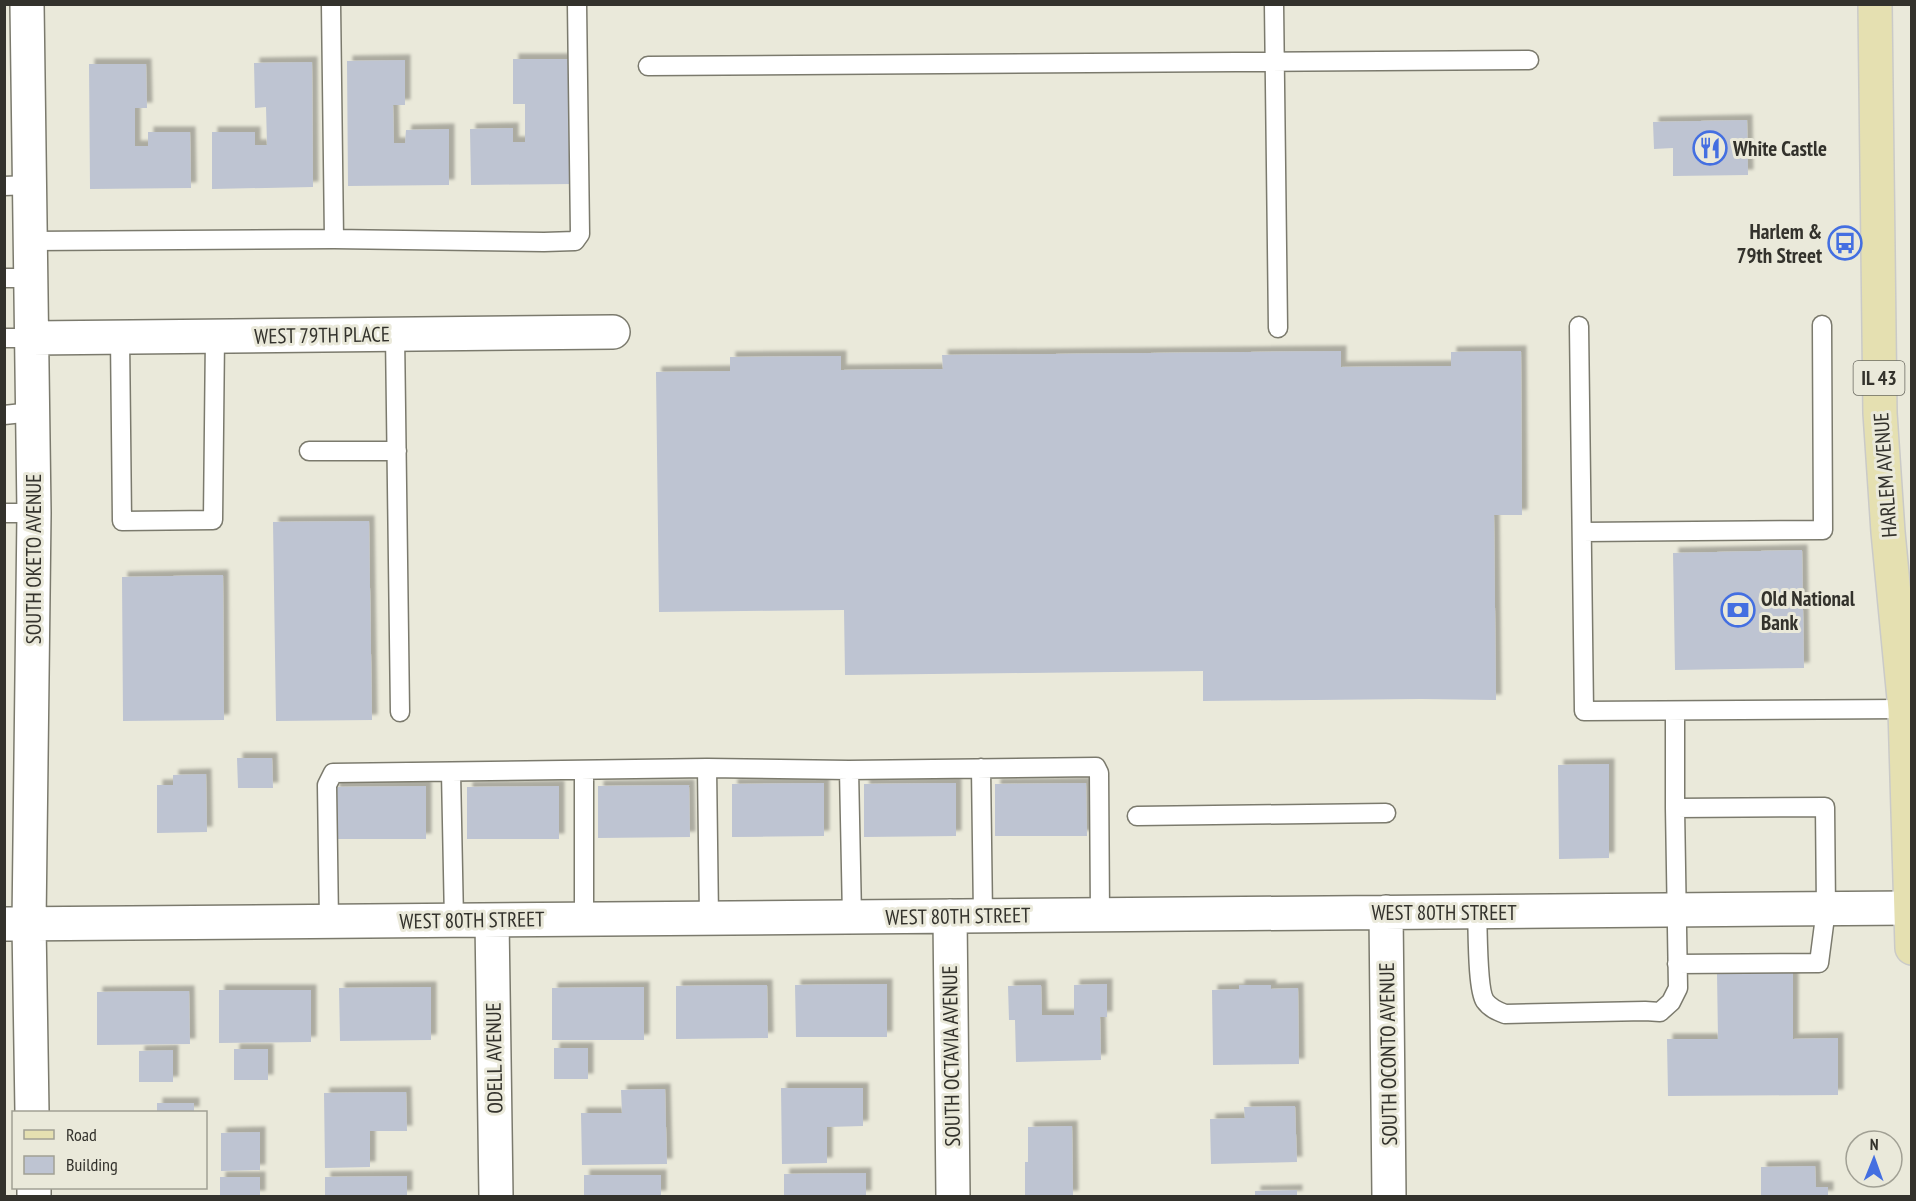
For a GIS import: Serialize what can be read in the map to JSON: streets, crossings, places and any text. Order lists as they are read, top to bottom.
{
  "streets": {
    "main road": ["IL 43", "HARLEM AVENUE"],
    "street": [
      "WEST 79TH PLACE",
      "SOUTH OKETO AVENUE",
      "WEST 80TH STREET",
      "SOUTH OCONTO AVENUE",
      "SOUTH OCTAVIA AVENUE",
      "ODELL AVENUE"
    ]
  },
  "crossings": [
    ["WEST 79TH PLACE", "SOUTH OKETO AVENUE"],
    ["IL 43", "HARLEM AVENUE"],
    ["IL 43", "WEST 80TH STREET"],
    ["HARLEM AVENUE", "WEST 80TH STREET"],
    ["SOUTH OKETO AVENUE", "WEST 80TH STREET"],
    ["WEST 80TH STREET", "SOUTH OCONTO AVENUE"],
    ["WEST 80TH STREET", "SOUTH OCTAVIA AVENUE"],
    ["WEST 80TH STREET", "ODELL AVENUE"]
  ],
  "places": {
    "restaurant": ["White Castle"],
    "bus stop": ["Harlem & 79th Street"],
    "bank": ["Old National Bank"]
  },
  "legend": ["Road", "Building"],
  "north": "top"
}
